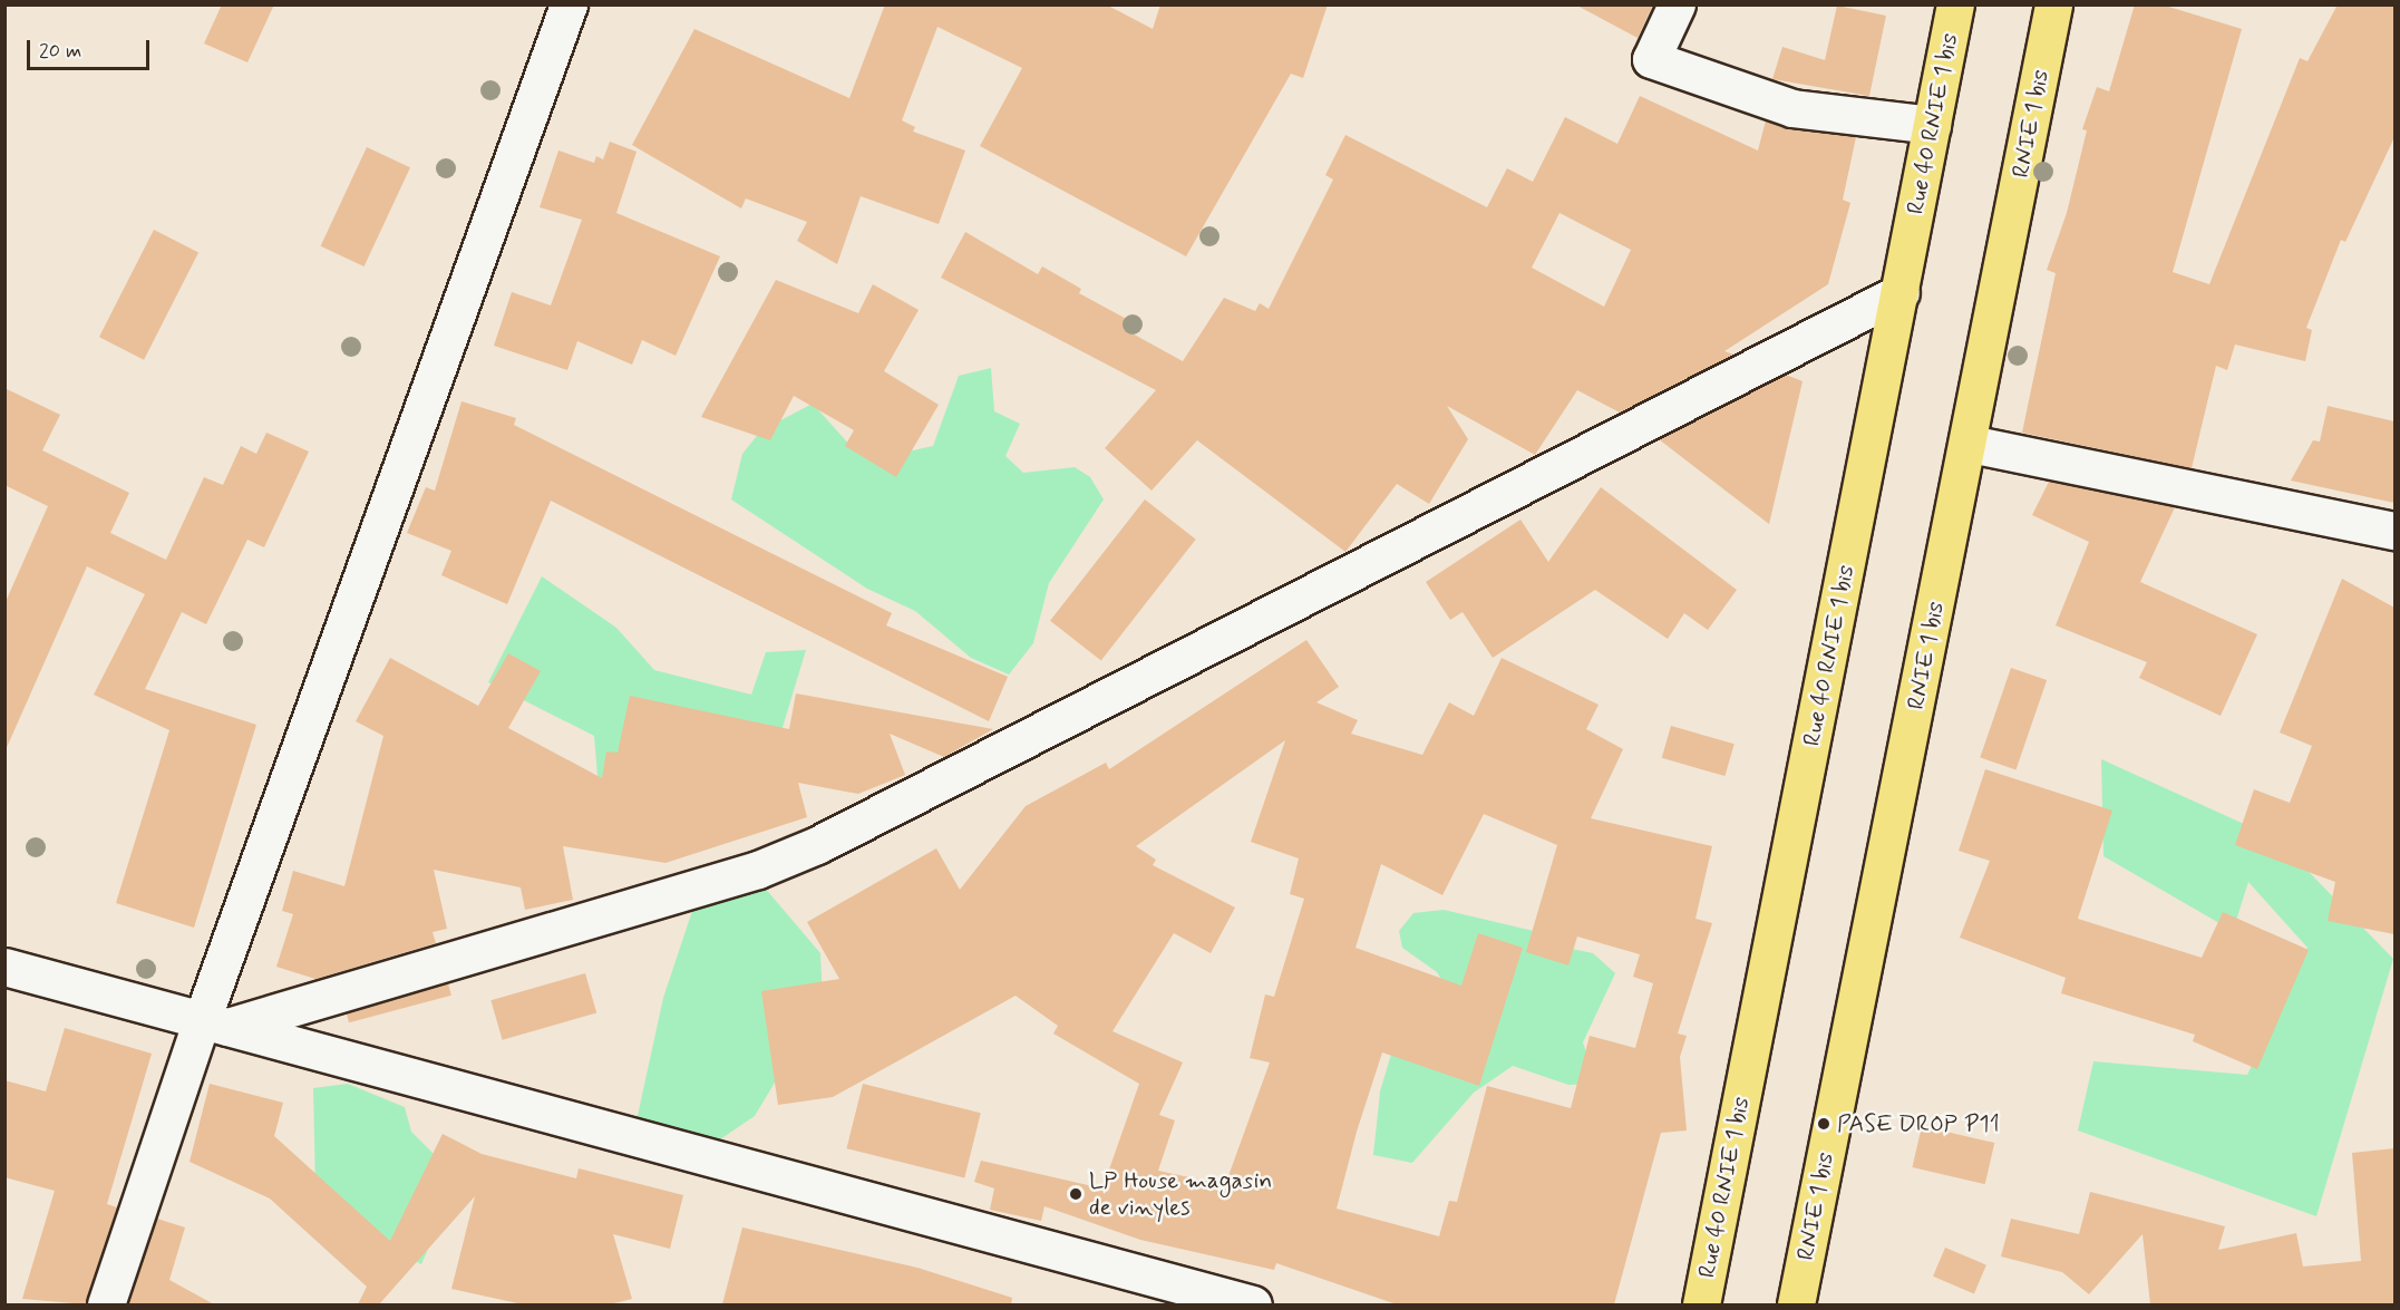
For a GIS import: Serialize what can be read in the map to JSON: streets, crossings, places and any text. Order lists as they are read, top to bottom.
{
  "streets": {
    "main road": ["Rue 40 RNIE 1 bis", "RNIE 1 bis"]
  },
  "places": ["PASE DROP P11", "LP House magasin de vinyles"],
  "scale_bar": "20 m"
}
